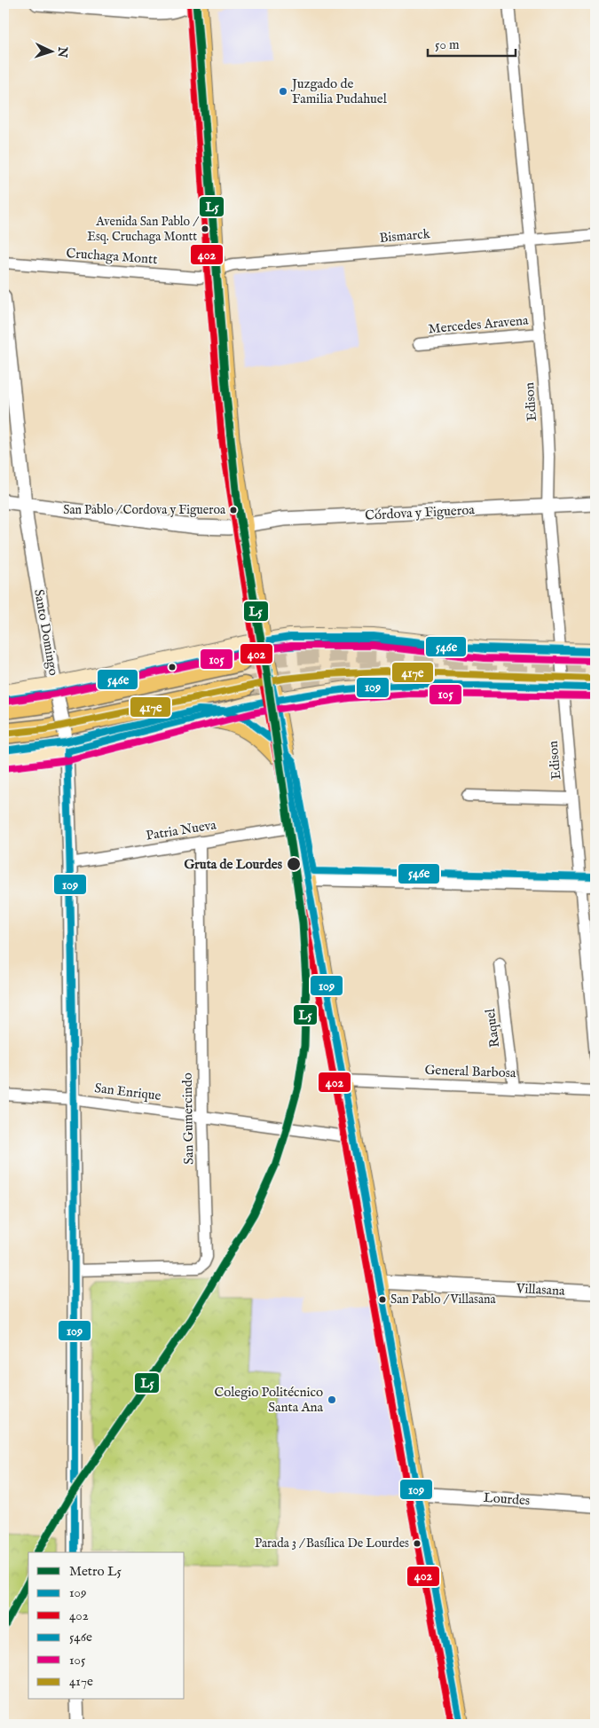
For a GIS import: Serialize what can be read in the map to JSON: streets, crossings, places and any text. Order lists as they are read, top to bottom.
{
  "streets": {
    "street": [
      "Bismarck",
      "Cruchaga Montt",
      "Mercedes Aravena",
      "Edison",
      "Córdova y Figueroa",
      "Santo Domingo",
      "Patria Nueva",
      "Raquel",
      "General Barbosa",
      "San Enrique",
      "San Gumercindo",
      "Villasana",
      "Lourdes"
    ]
  },
  "crossings": [
    ["Bismarck", "Cruchaga Montt"],
    ["Bismarck", "Edison"],
    ["Mercedes Aravena", "Edison"],
    ["Edison", "Córdova y Figueroa"],
    ["Córdova y Figueroa", "Santo Domingo"],
    ["Santo Domingo", "Patria Nueva"],
    ["Santo Domingo", "San Enrique"],
    ["Santo Domingo", "San Gumercindo"],
    ["Patria Nueva", "San Gumercindo"],
    ["Raquel", "General Barbosa"],
    ["San Enrique", "San Gumercindo"]
  ],
  "places": [
    "Juzgado de Familia Pudahuel",
    "Avenida San Pablo / Esq. Cruchaga Montt",
    "San Pablo / Cordova y Figueroa",
    "Gruta de Lourdes",
    "San Pablo / Villasana",
    "Colegio Politécnico Santa Ana",
    "Parada 3 / Basílica De Lourdes"
  ],
  "lines": [
    "metro line L5",
    "transit line 402",
    "transit line 109",
    "transit line 546e",
    "transit line 105",
    "transit line 417e"
  ],
  "legend": [
    "Metro L5",
    "109",
    "402",
    "546e",
    "105",
    "417e"
  ],
  "scale_bar": "50 m",
  "north": "right"
}
